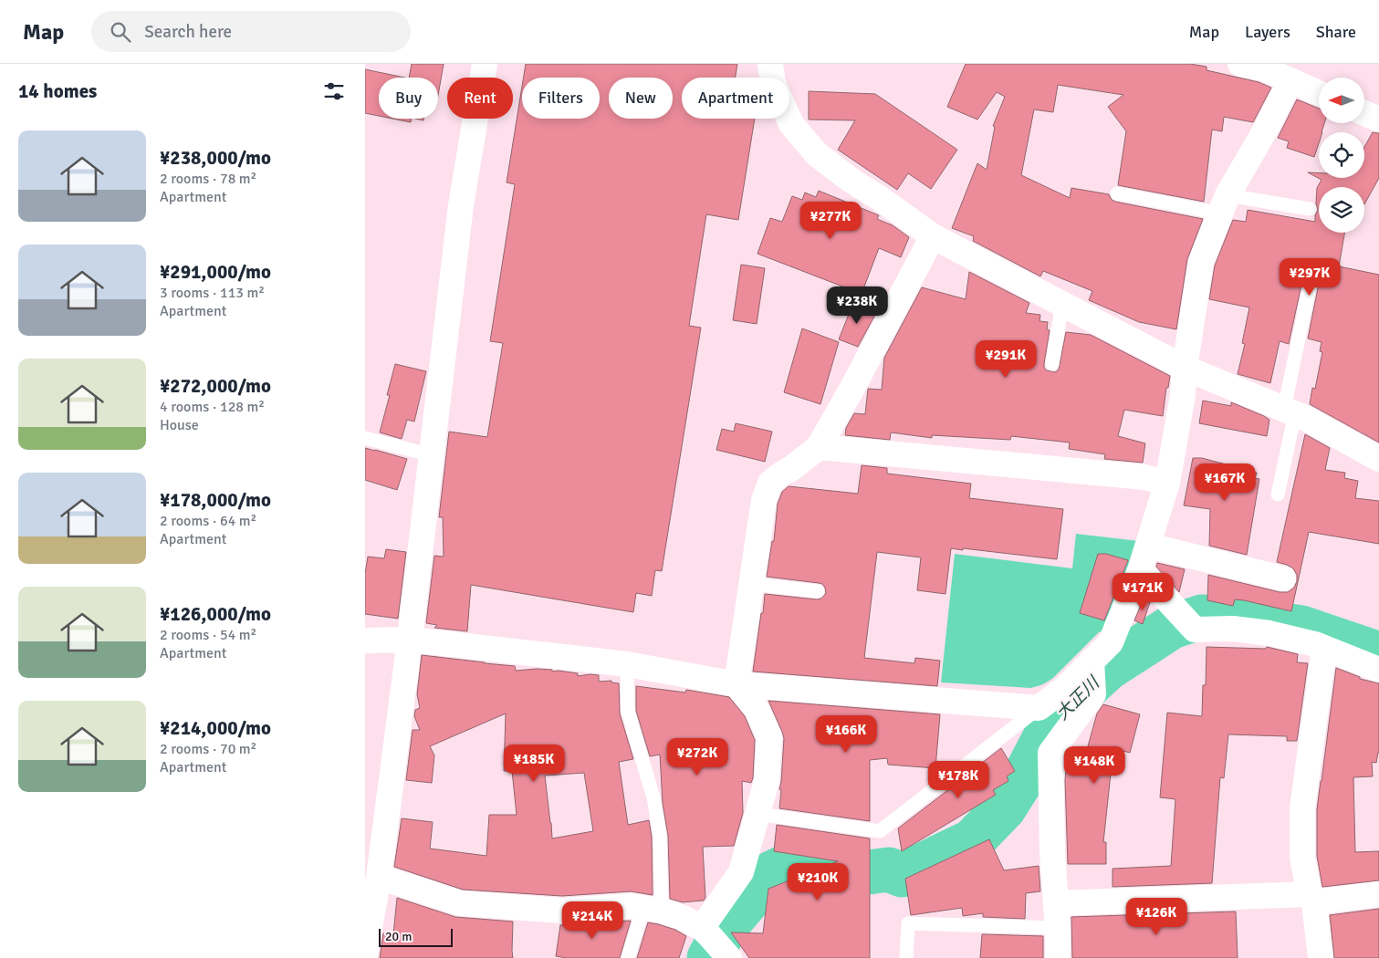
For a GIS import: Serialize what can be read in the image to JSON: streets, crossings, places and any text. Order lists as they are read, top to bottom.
{
  "water": ["大正川"],
  "scale_bar": "20 m",
  "north": "left",
  "page": {
    "header": "Map",
    "search": "Search here",
    "nav": ["Map", "Layers", "Share"],
    "heading": "14 homes",
    "chip": [
      "Buy",
      "Rent",
      "Filters",
      "New",
      "Apartment"
    ],
    "list": [
      {
        "name": "¥238,000/mo",
        "note": "2 rooms · 78 m² · Apartment"
      },
      {
        "name": "¥291,000/mo",
        "note": "3 rooms · 113 m² · Apartment"
      },
      {
        "name": "¥272,000/mo",
        "note": "4 rooms · 128 m² · House"
      },
      {
        "name": "¥178,000/mo",
        "note": "2 rooms · 64 m² · Apartment"
      },
      {
        "name": "¥126,000/mo",
        "note": "2 rooms · 54 m² · Apartment"
      },
      {
        "name": "¥214,000/mo",
        "note": "2 rooms · 70 m² · Apartment"
      }
    ],
    "price": [
      "¥277K",
      "¥297K",
      "¥238K",
      "¥291K",
      "¥167K",
      "¥171K",
      "¥166K",
      "¥272K",
      "¥185K",
      "¥148K",
      "¥178K",
      "¥210K",
      "¥126K",
      "¥214K"
    ],
    "scale": "20 m"
  }
}
